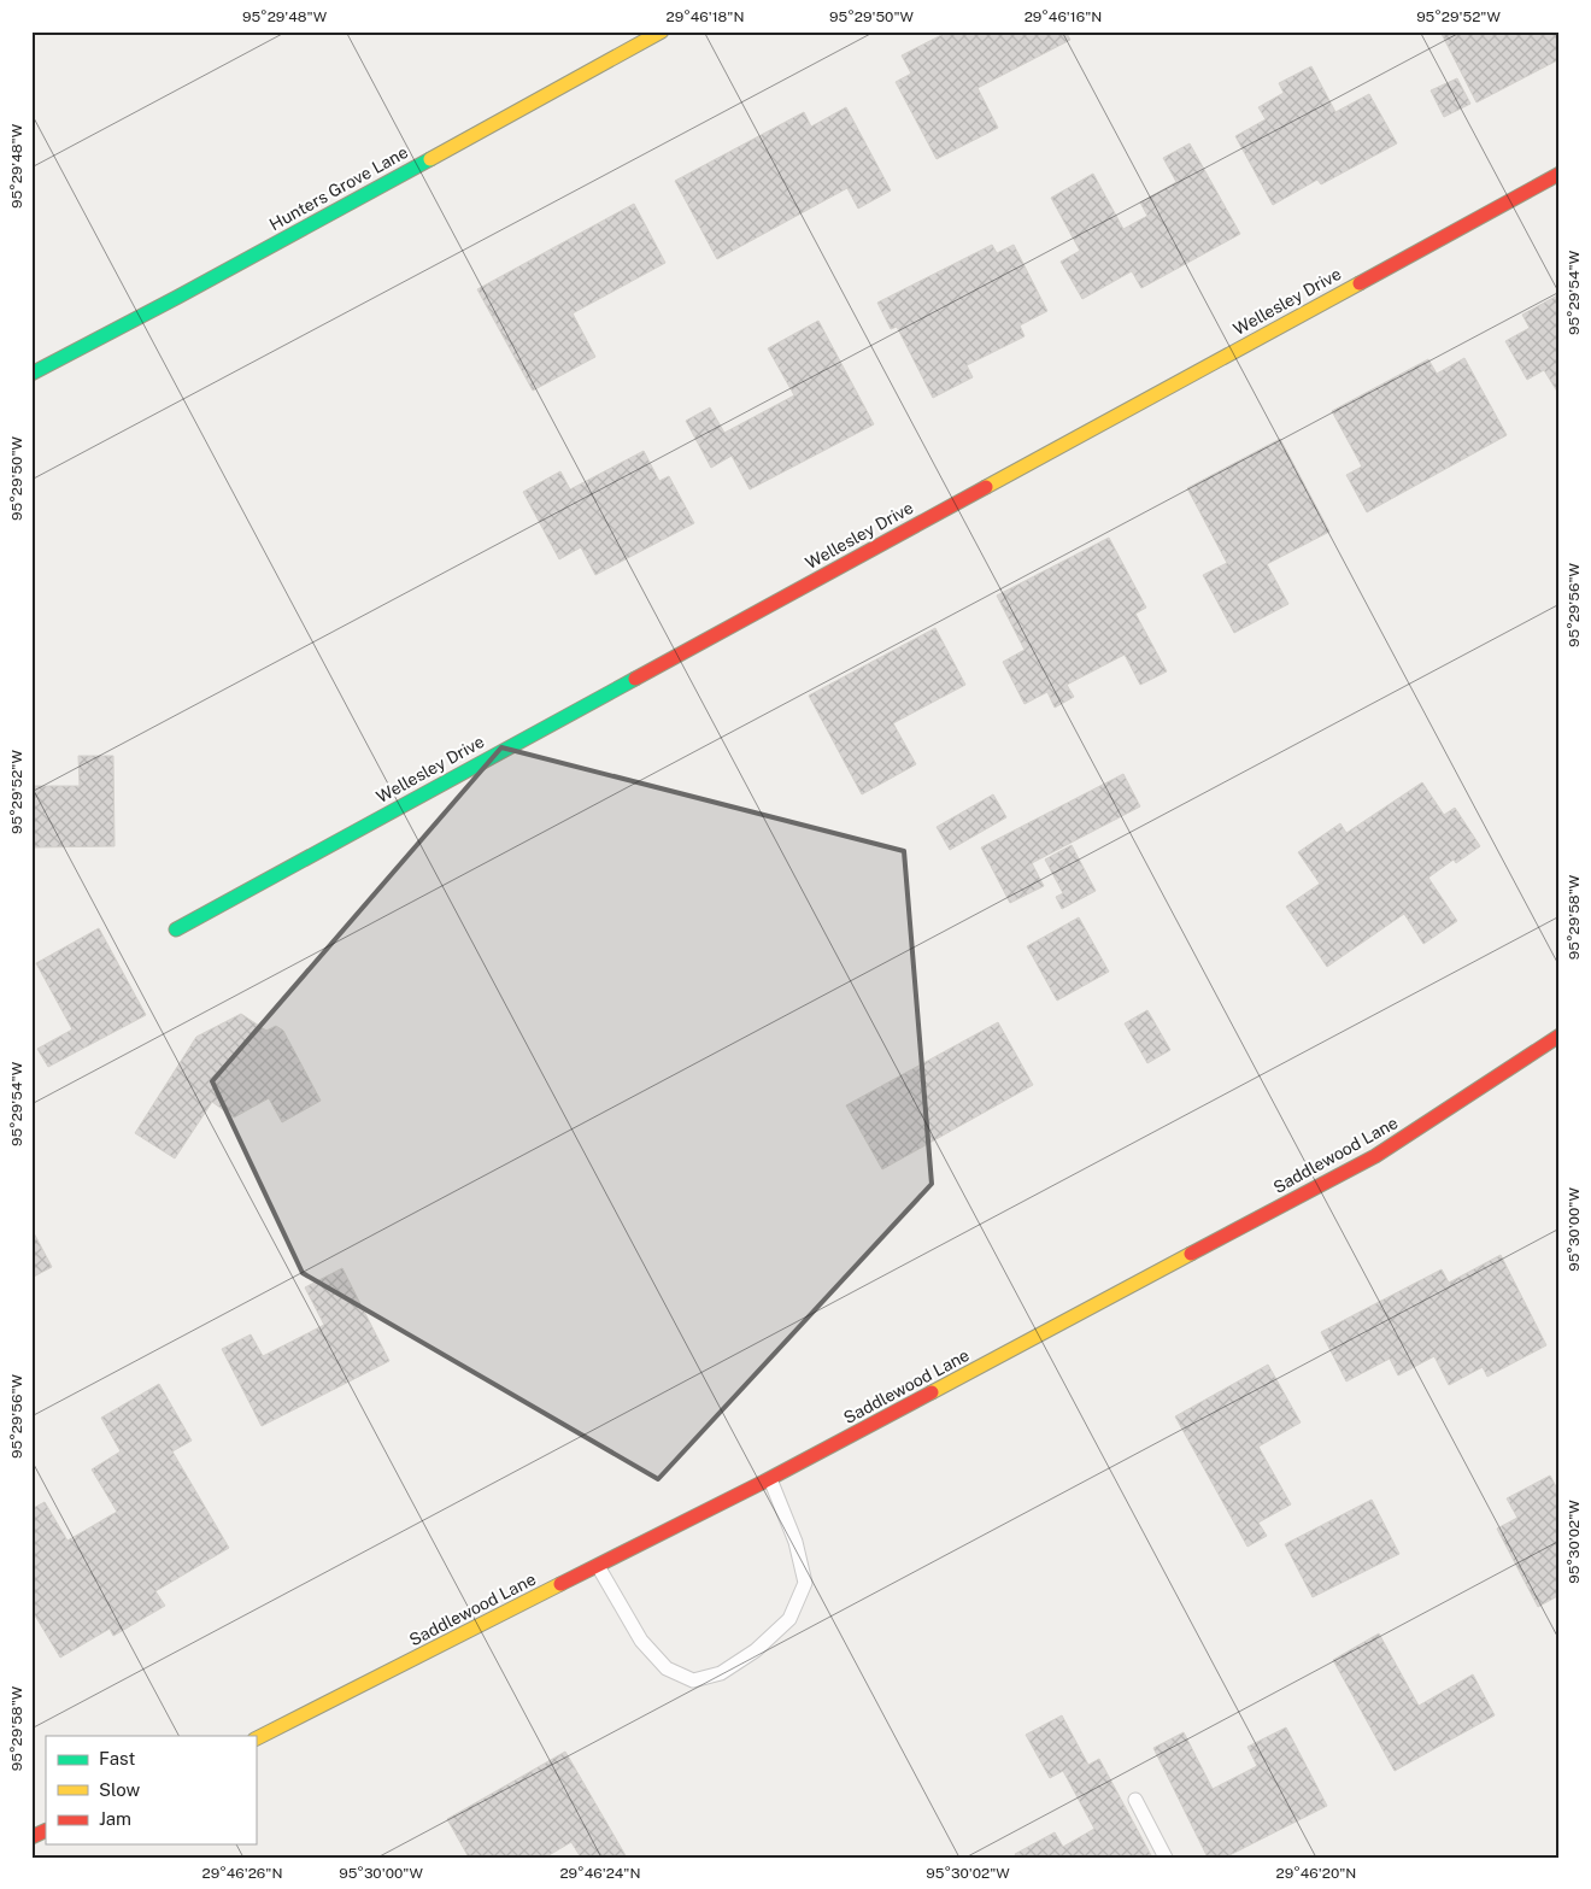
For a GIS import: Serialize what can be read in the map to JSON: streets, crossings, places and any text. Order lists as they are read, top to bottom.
{
  "streets": {
    "street": ["Hunters Grove Lane", "Wellesley Drive", "Saddlewood Lane"]
  },
  "legend": ["Fast", "Slow", "Jam"],
  "coordinates": [
    "95°29'48\"W",
    "29°46'18\"N",
    "95°29'50\"W",
    "29°46'16\"N",
    "95°29'52\"W",
    "95°29'54\"W",
    "95°29'56\"W",
    "95°29'58\"W",
    "95°30'00\"W",
    "95°30'02\"W",
    "29°46'26\"N",
    "29°46'24\"N",
    "29°46'20\"N"
  ]
}
